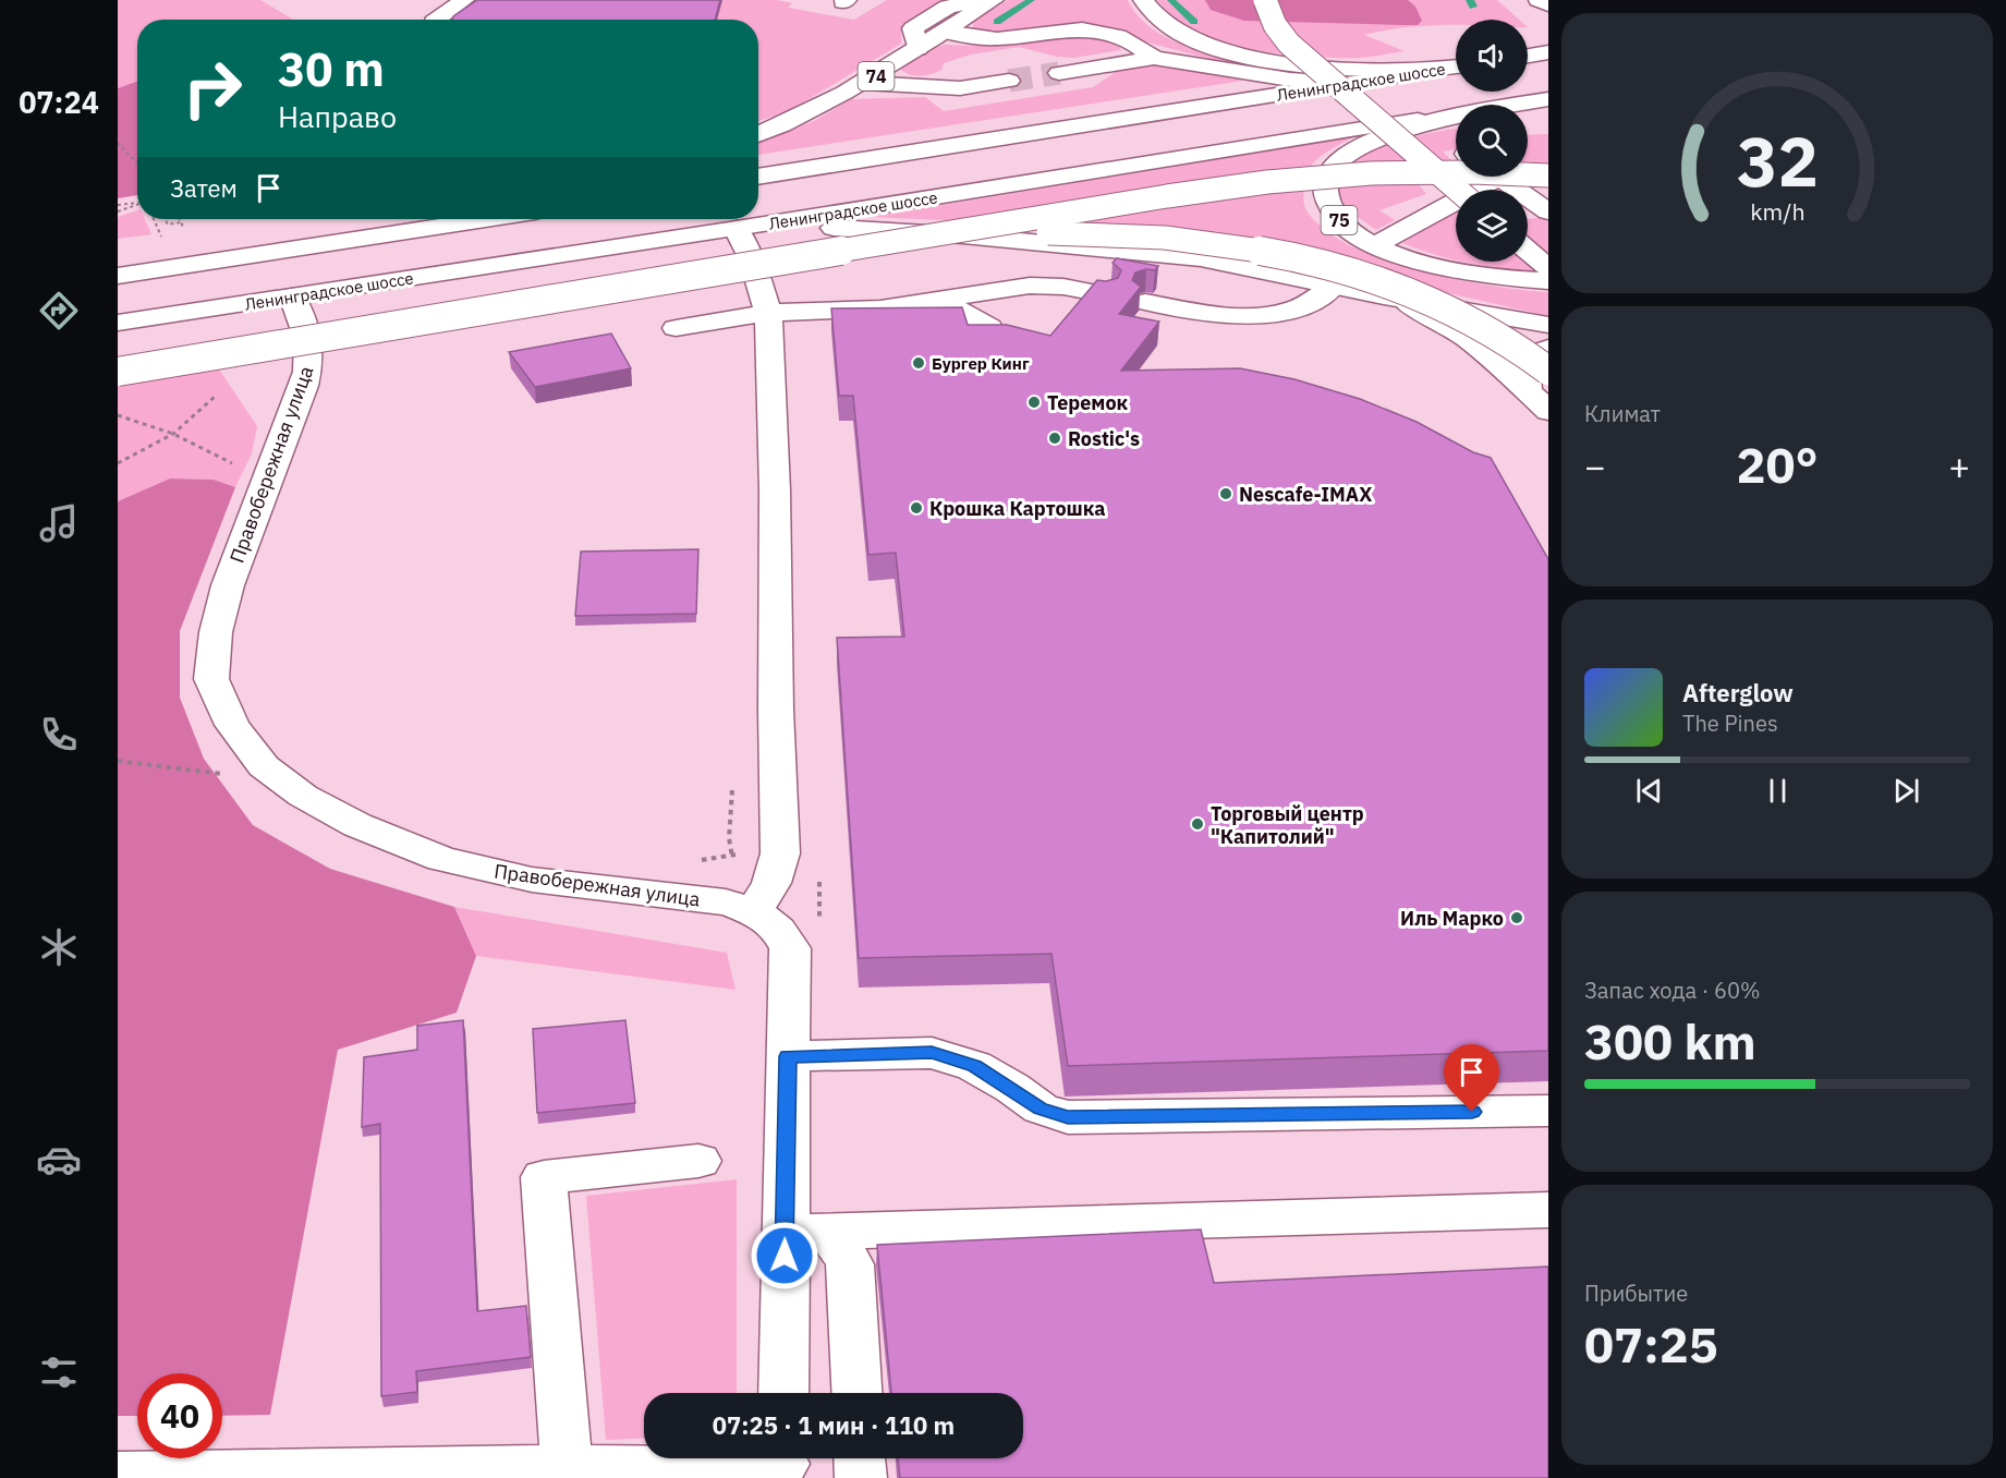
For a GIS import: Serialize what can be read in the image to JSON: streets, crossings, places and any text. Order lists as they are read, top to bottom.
{
  "streets": {
    "main road": [
      "74",
      "Ленинградское шоссе",
      "75",
      "Правобережная улица"
    ]
  },
  "crossings": [
    ["Ленинградское шоссе", "Правобережная улица"]
  ],
  "places": [
    "Бургер Кинг",
    "Теремок",
    "Rostic's",
    "Nescafe-IMAX",
    "Крошка Картошка",
    "Торговый центр \"Капитолий\"",
    "Иль Марко"
  ],
  "page": {
    "tabs": "07:24",
    "turn": ["30 m", "Направо"],
    "then": "Затем",
    "tile": [
      "Климат",
      ["Запас хода · 60%", "300 km"],
      ["Прибытие", "07:25"]
    ],
    "heat": ["−", "20°", "+"],
    "song": ["Afterglow", "The Pines"],
    "limit": "40",
    "trip": "07:25 · 1 мин · 110 m",
    "gauge": ["32", "km/h"]
  }
}
